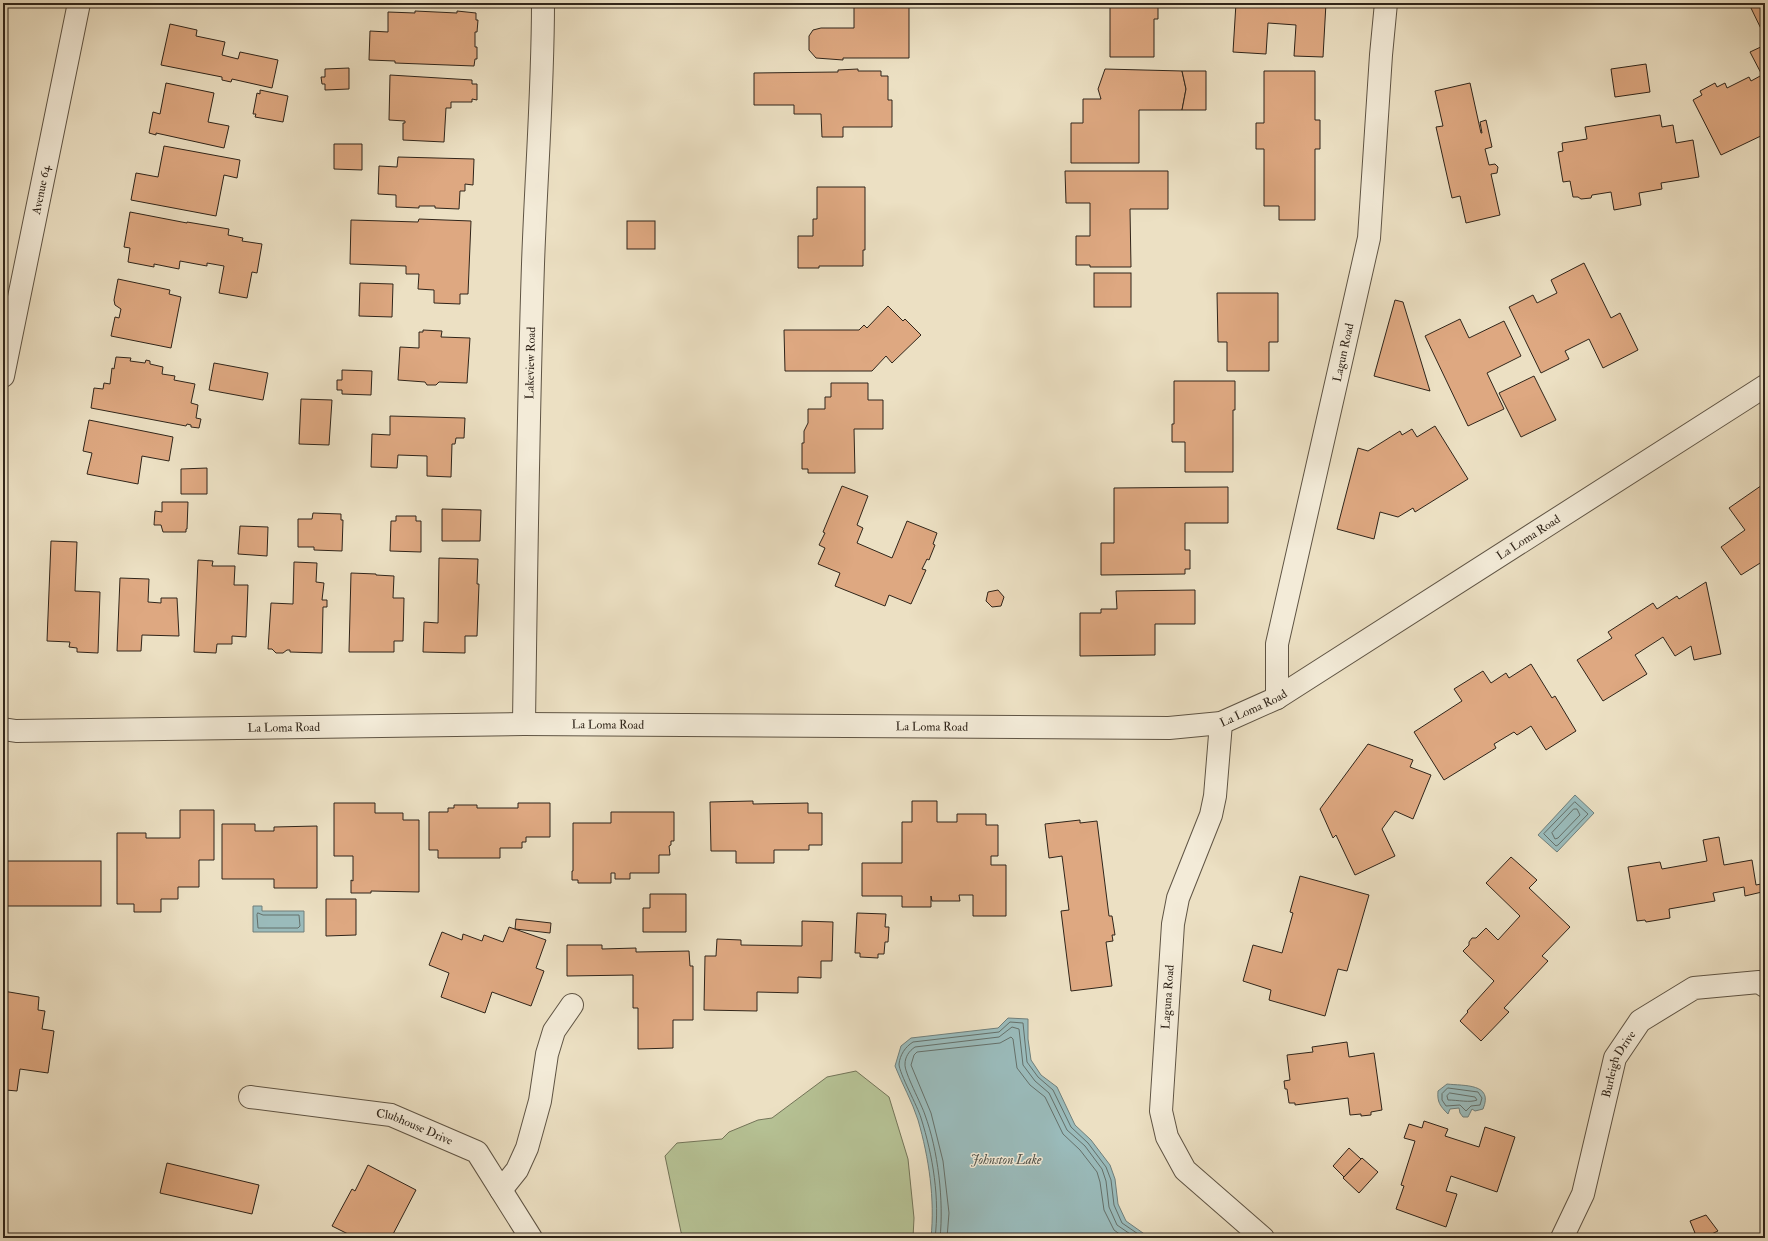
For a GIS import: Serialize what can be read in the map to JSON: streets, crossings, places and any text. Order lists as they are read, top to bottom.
{
  "streets": {
    "street": [
      "Avenue 64",
      "Lagun Road",
      "Lakeview Road",
      "La Loma Road",
      "Laguna Road",
      "Burleigh Drive",
      "Clubhouse Drive"
    ]
  },
  "crossings": [
    ["Lagun Road", "La Loma Road"],
    ["Lakeview Road", "La Loma Road"],
    ["La Loma Road", "Laguna Road"]
  ],
  "water": ["Johnston Lake"]
}
